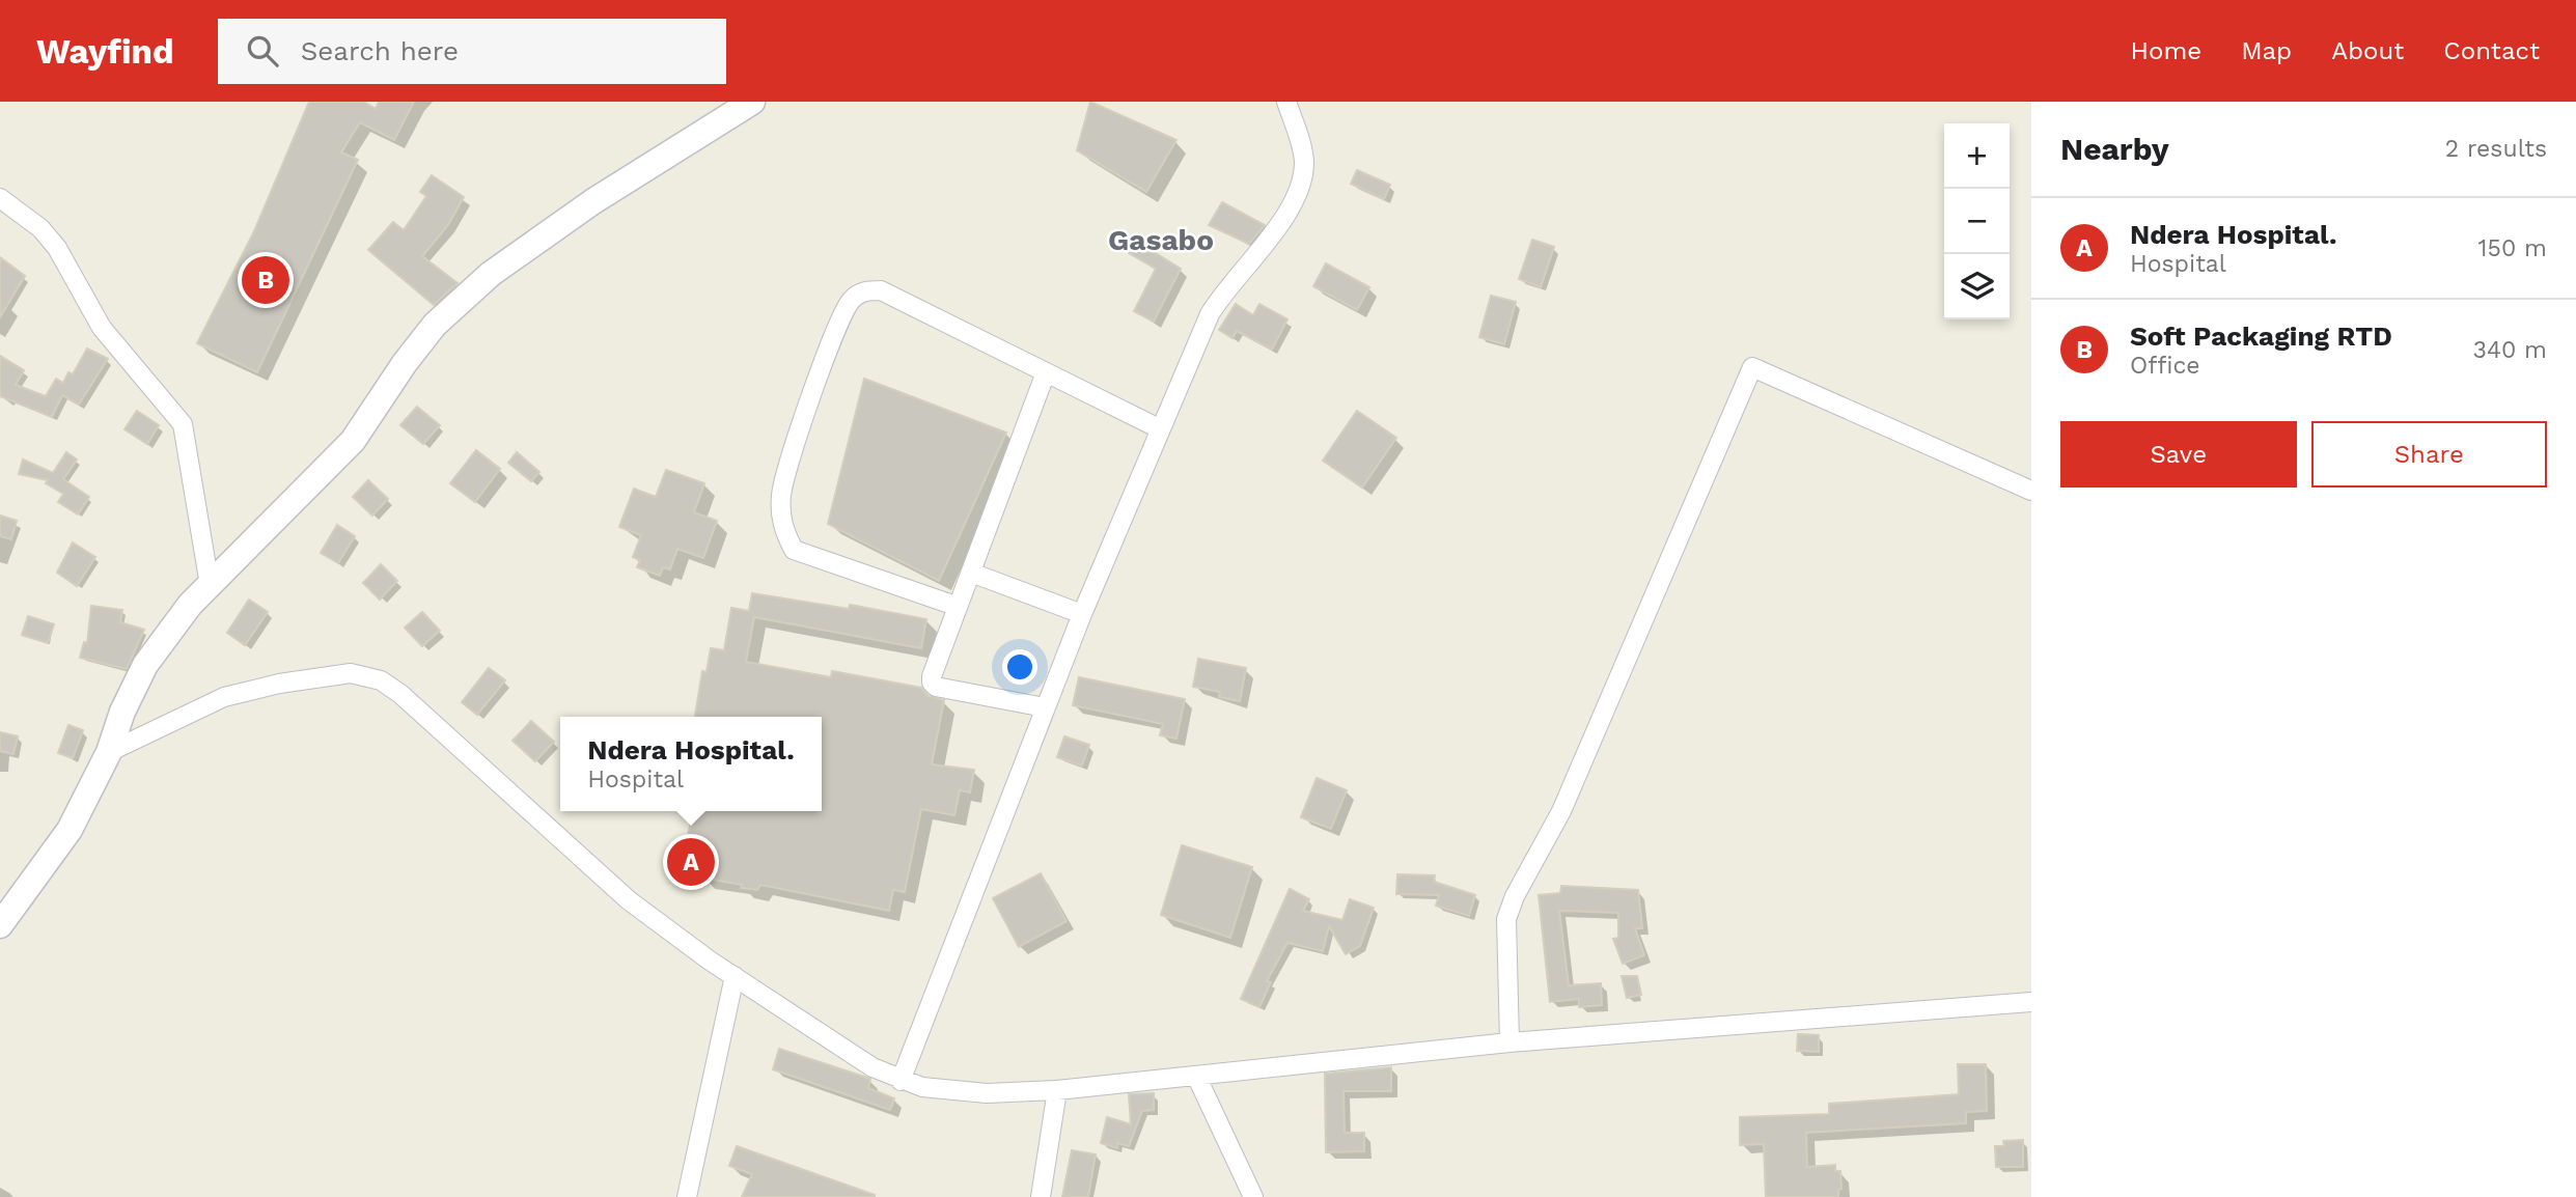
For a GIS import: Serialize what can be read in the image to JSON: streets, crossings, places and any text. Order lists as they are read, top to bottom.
{
  "districts": ["Gasabo"],
  "page": {
    "header": "Wayfind",
    "search": "Search here",
    "nav": [
      "Home",
      "Map",
      "About",
      "Contact"
    ],
    "heading": ["Nearby", "2 results"],
    "map_buttons": ["+", "−"],
    "list": [
      {
        "mark": "A",
        "name": "Ndera Hospital.",
        "note": "Hospital",
        "value": "150 m"
      },
      {
        "mark": "B",
        "name": "Soft Packaging RTD",
        "note": "Office",
        "value": "340 m"
      }
    ],
    "pins": ["B", "A"],
    "buttons": ["Save", "Share"],
    "popup": ["Ndera Hospital.", "Hospital"]
  }
}
